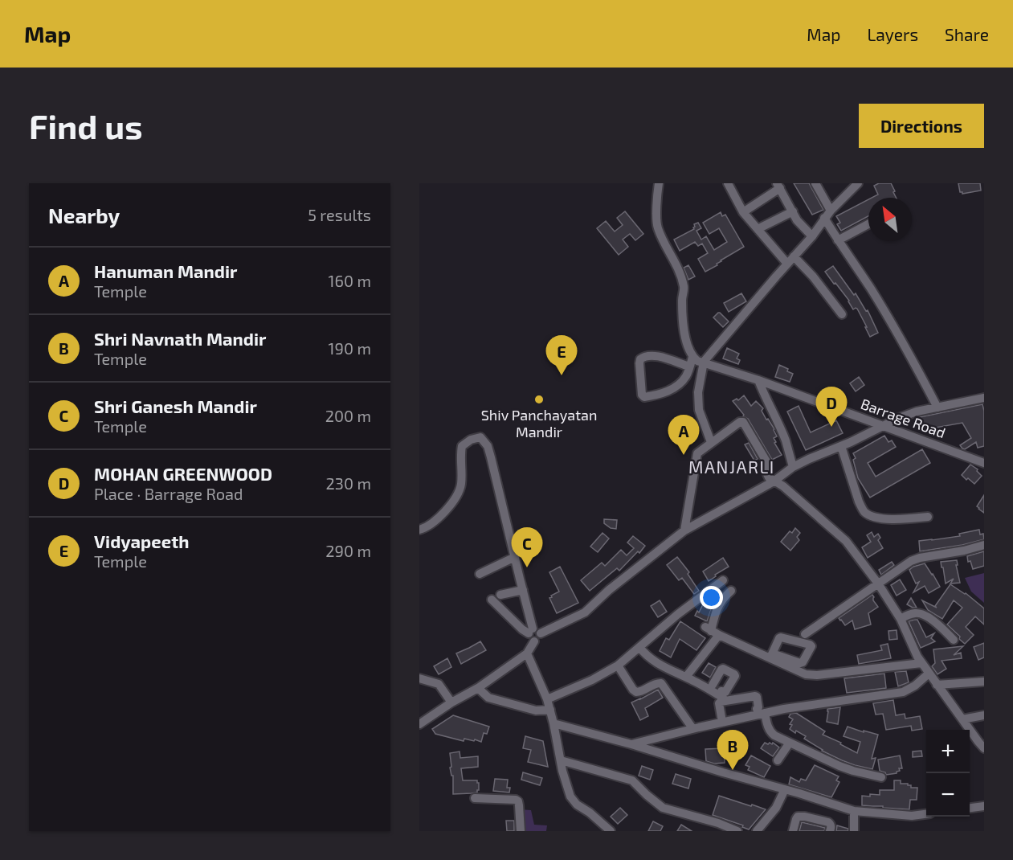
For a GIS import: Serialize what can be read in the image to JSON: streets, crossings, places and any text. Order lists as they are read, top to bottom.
{
  "streets": {
    "street": ["Barrage Road"]
  },
  "districts": ["MANJARLI"],
  "places": ["Shiv Panchayatan Mandir"],
  "north": "top left",
  "page": {
    "header": "Map",
    "nav": ["Map", "Layers", "Share"],
    "buttons": "Directions",
    "title": "Find us",
    "heading": ["Nearby", "5 results"],
    "list": [
      {
        "mark": "A",
        "name": "Hanuman Mandir",
        "note": "Temple",
        "value": "160 m"
      },
      {
        "mark": "B",
        "name": "Shri Navnath Mandir",
        "note": "Temple",
        "value": "190 m"
      },
      {
        "mark": "C",
        "name": "Shri Ganesh Mandir",
        "note": "Temple",
        "value": "200 m"
      },
      {
        "mark": "D",
        "name": "MOHAN GREENWOOD",
        "note": "Place · Barrage Road",
        "value": "230 m"
      },
      {
        "mark": "E",
        "name": "Vidyapeeth",
        "note": "Temple",
        "value": "290 m"
      }
    ],
    "pins": [
      "E",
      "D",
      "A",
      "C",
      "B"
    ],
    "map_buttons": ["+", "−"]
  }
}
